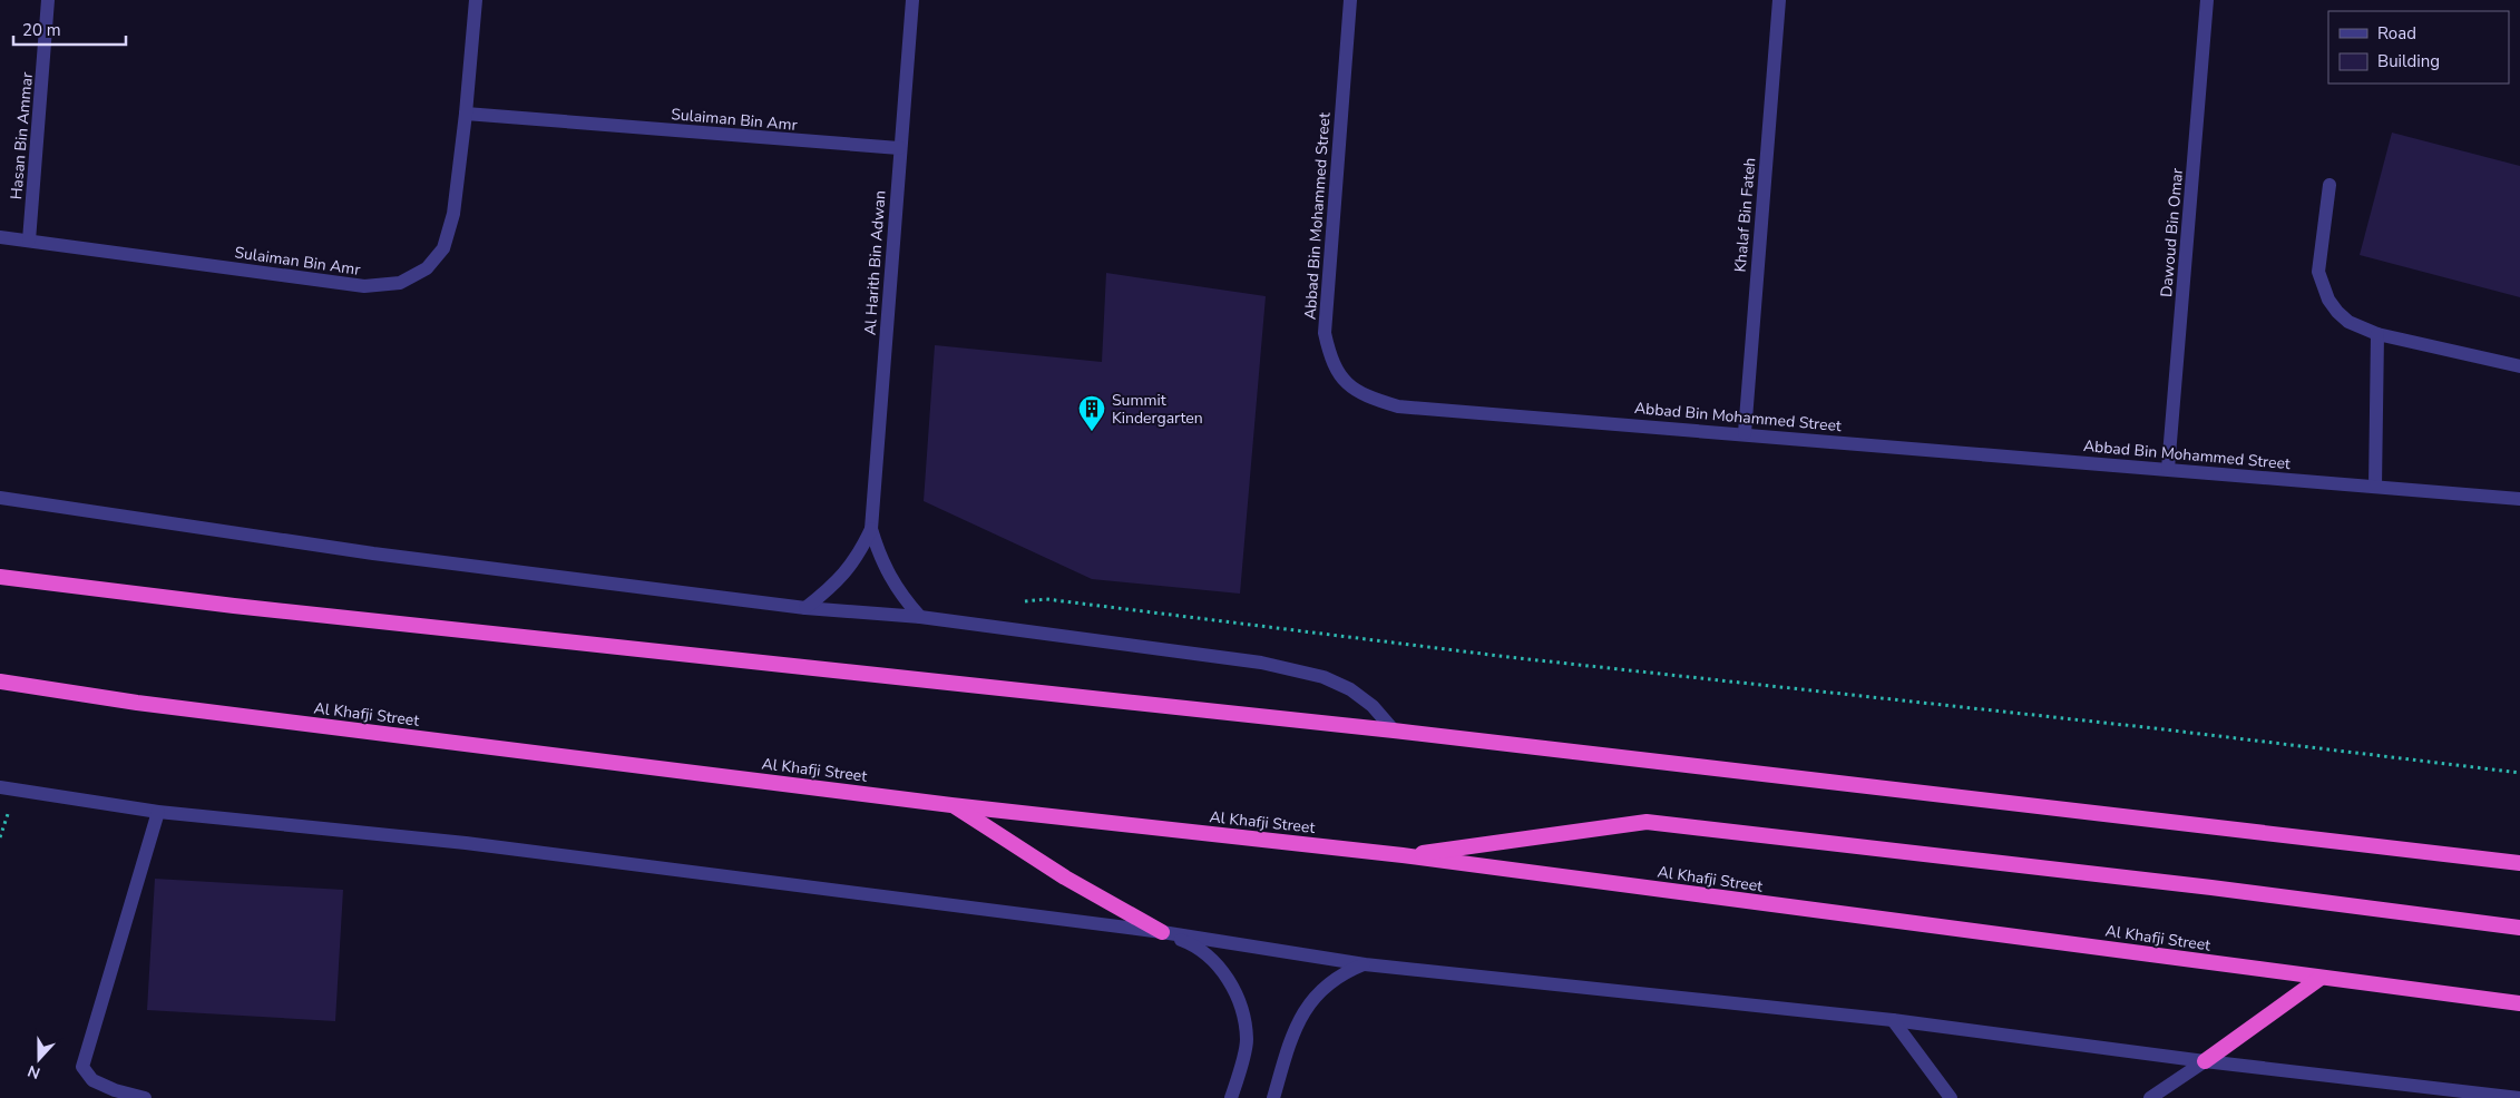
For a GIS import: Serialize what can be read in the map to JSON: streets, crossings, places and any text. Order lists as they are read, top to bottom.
{
  "streets": {
    "highway": ["Al Khafji Street"],
    "street": [
      "Sulaiman Bin Amr",
      "Hasan Bin Ammar",
      "Khalaf Bin Fateh",
      "Abbad Bin Mohammed Street",
      "Dawoud Bin Omar",
      "Al Harith Bin Adwan"
    ]
  },
  "crossings": [
    ["Sulaiman Bin Amr", "Hasan Bin Ammar"],
    ["Sulaiman Bin Amr", "Al Harith Bin Adwan"],
    ["Khalaf Bin Fateh", "Abbad Bin Mohammed Street"],
    ["Abbad Bin Mohammed Street", "Dawoud Bin Omar"]
  ],
  "places": {
    "building": ["Summit Kindergarten"]
  },
  "legend": ["Road", "Building"],
  "scale_bar": "20 m",
  "north": "bottom"
}
